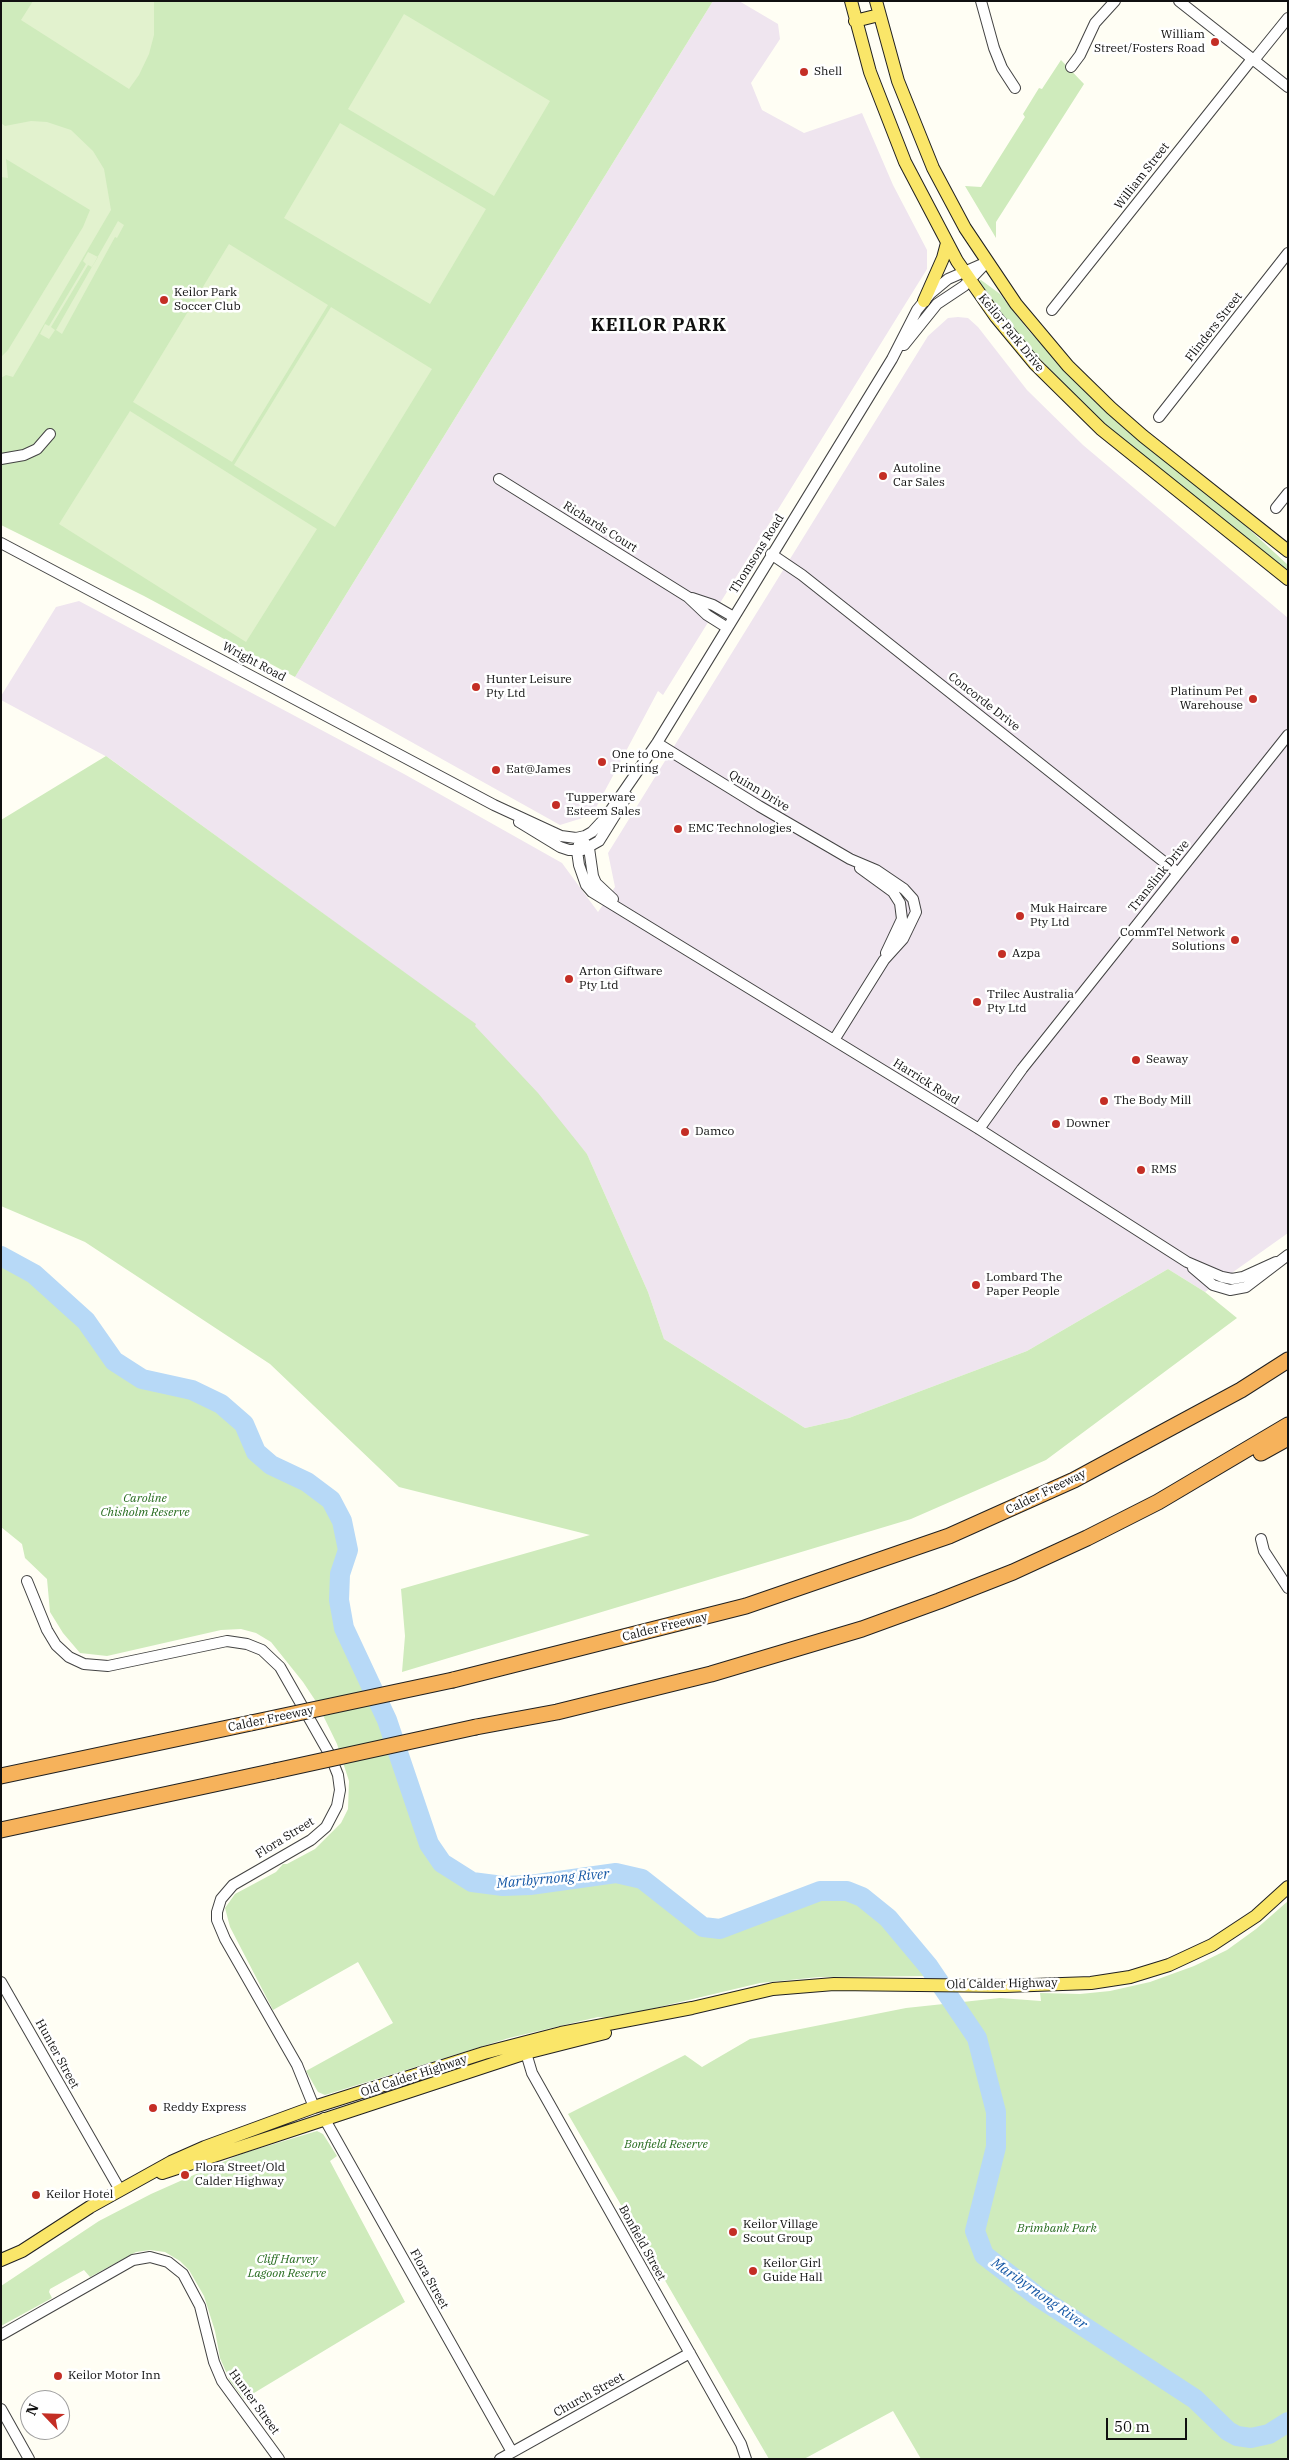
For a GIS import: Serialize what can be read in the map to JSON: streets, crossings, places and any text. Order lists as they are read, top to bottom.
{
  "streets": {
    "highway": ["Calder Freeway"],
    "main road": ["Keilor Park Drive", "Old Calder Highway"],
    "street": [
      "William Street",
      "Flinders Street",
      "Richards Court",
      "Thomsons Road",
      "Wright Road",
      "Concorde Drive",
      "Quinn Drive",
      "Translink Drive",
      "Harrick Road",
      "Flora Street",
      "Hunter Street",
      "Bonfield Street",
      "Church Street"
    ]
  },
  "crossings": [
    ["Keilor Park Drive", "Thomsons Road"],
    ["Richards Court", "Thomsons Road"],
    ["Thomsons Road", "Wright Road"],
    ["Thomsons Road", "Concorde Drive"],
    ["Thomsons Road", "Quinn Drive"],
    ["Thomsons Road", "Harrick Road"],
    ["Wright Road", "Harrick Road"],
    ["Concorde Drive", "Translink Drive"],
    ["Quinn Drive", "Harrick Road"],
    ["Translink Drive", "Harrick Road"],
    ["Flora Street", "Old Calder Highway"],
    ["Flora Street", "Church Street"],
    ["Old Calder Highway", "Hunter Street"],
    ["Old Calder Highway", "Bonfield Street"],
    ["Bonfield Street", "Church Street"]
  ],
  "districts": ["KEILOR PARK"],
  "water": ["Maribyrnong River"],
  "parks": [
    "Caroline Chisholm Reserve",
    "Bonfield Reserve",
    "Brimbank Park",
    "Cliff Harvey Lagoon Reserve"
  ],
  "places": [
    "William Street/Fosters Road",
    "Shell",
    "Keilor Park Soccer Club",
    "Autoline Car Sales",
    "Hunter Leisure Pty Ltd",
    "Platinum Pet Warehouse",
    "One to One Printing",
    "Eat@James",
    "Tupperware Esteem Sales",
    "EMC Technologies",
    "Muk Haircare Pty Ltd",
    "CommTel Network Solutions",
    "Azpa",
    "Arton Giftware Pty Ltd",
    "Trilec Australia Pty Ltd",
    "Seaway",
    "The Body Mill",
    "Downer",
    "Damco",
    "RMS",
    "Lombard The Paper People",
    "Reddy Express",
    "Flora Street/Old Calder Highway",
    "Keilor Hotel",
    "Keilor Village Scout Group",
    "Keilor Girl Guide Hall",
    "Keilor Motor Inn"
  ],
  "scale_bar": "50 m",
  "north": "top left"
}
